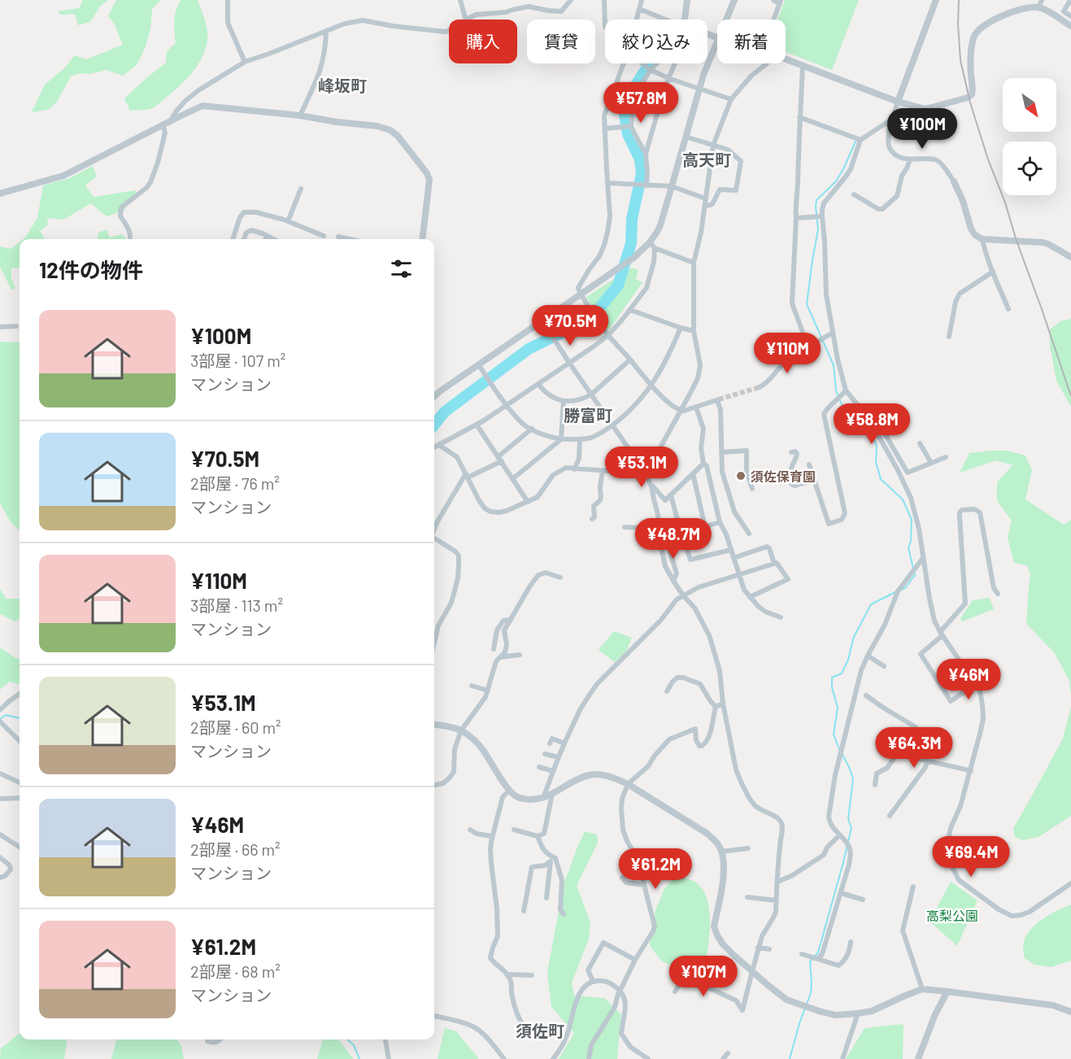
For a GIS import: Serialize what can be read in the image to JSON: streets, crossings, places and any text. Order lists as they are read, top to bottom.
{
  "districts": [
    "峰坂町",
    "高天町",
    "勝富町",
    "須佐町"
  ],
  "parks": ["高梨公園"],
  "places": ["須佐保育園"],
  "north": "bottom right",
  "page": {
    "chip": [
      "購入",
      "賃貸",
      "絞り込み",
      "新着"
    ],
    "price": [
      "¥57.8M",
      "¥100M",
      "¥70.5M",
      "¥110M",
      "¥58.8M",
      "¥53.1M",
      "¥48.7M",
      "¥46M",
      "¥64.3M",
      "¥69.4M",
      "¥61.2M",
      "¥107M"
    ],
    "heading": "12件の物件",
    "list": [
      {
        "name": "¥100M",
        "note": "3部屋 · 107 m² · マンション"
      },
      {
        "name": "¥70.5M",
        "note": "2部屋 · 76 m² · マンション"
      },
      {
        "name": "¥110M",
        "note": "3部屋 · 113 m² · マンション"
      },
      {
        "name": "¥53.1M",
        "note": "2部屋 · 60 m² · マンション"
      },
      {
        "name": "¥46M",
        "note": "2部屋 · 66 m² · マンション"
      },
      {
        "name": "¥61.2M",
        "note": "2部屋 · 68 m² · マンション"
      }
    ]
  }
}
